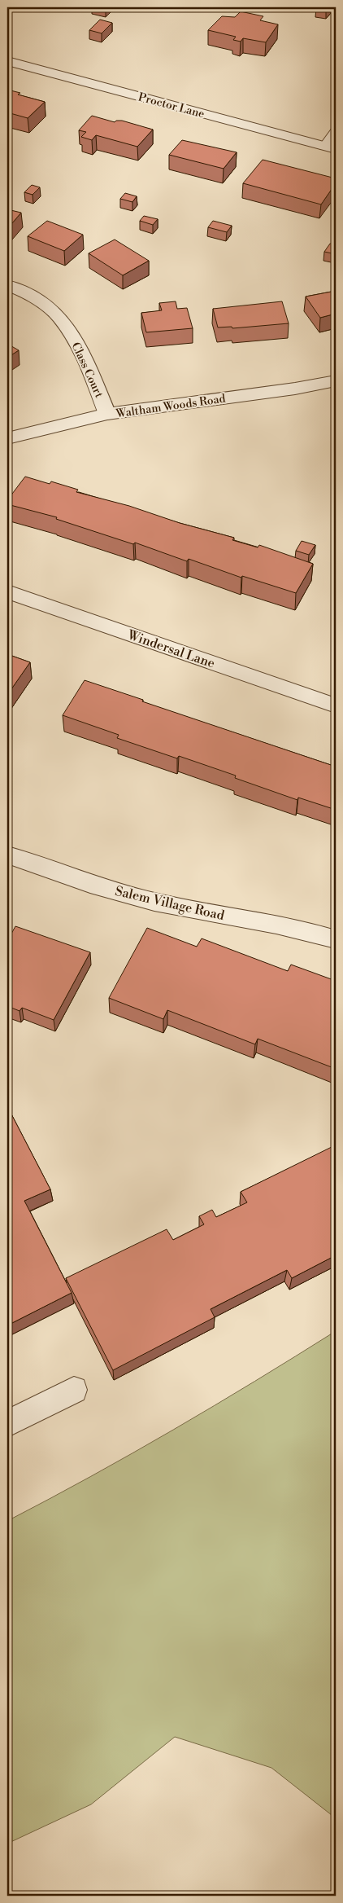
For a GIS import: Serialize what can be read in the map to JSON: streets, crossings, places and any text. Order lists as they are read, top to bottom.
{
  "streets": {
    "street": [
      "Proctor Lane",
      "Class Court",
      "Waltham Woods Road",
      "Windersal Lane",
      "Salem Village Road"
    ]
  },
  "crossings": [
    ["Class Court", "Waltham Woods Road"]
  ]
}
